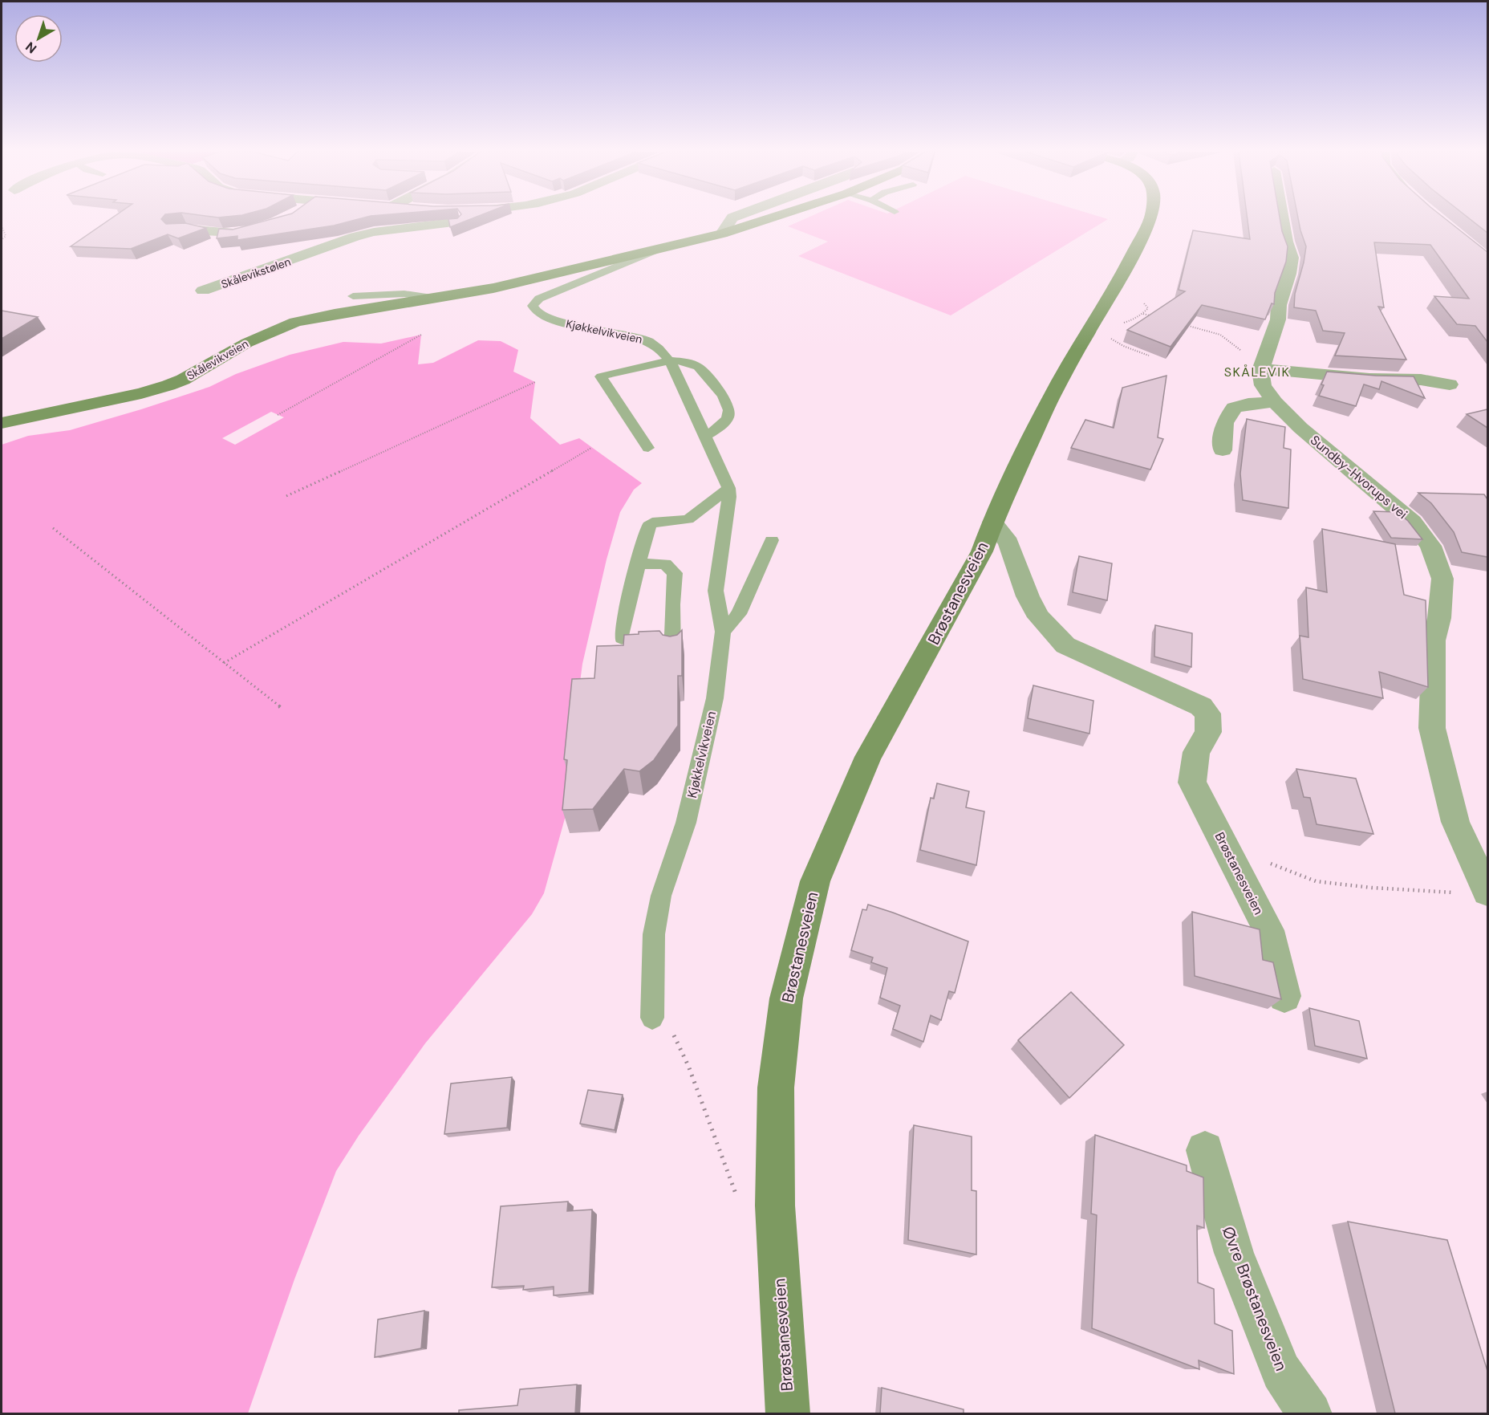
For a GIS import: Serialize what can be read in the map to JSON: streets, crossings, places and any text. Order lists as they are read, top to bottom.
{
  "streets": {
    "street": [
      "Skålevikstølen",
      "Kjøkkelvikveien",
      "Skålevikveien",
      "Sundby-Hvorups vei",
      "Brøstanesveien",
      "Øvre Brøstanesveien"
    ]
  },
  "crossings": [
    ["Kjøkkelvikveien", "Skålevikveien"]
  ],
  "districts": ["SKÅLEVIK"],
  "north": "bottom left"
}
